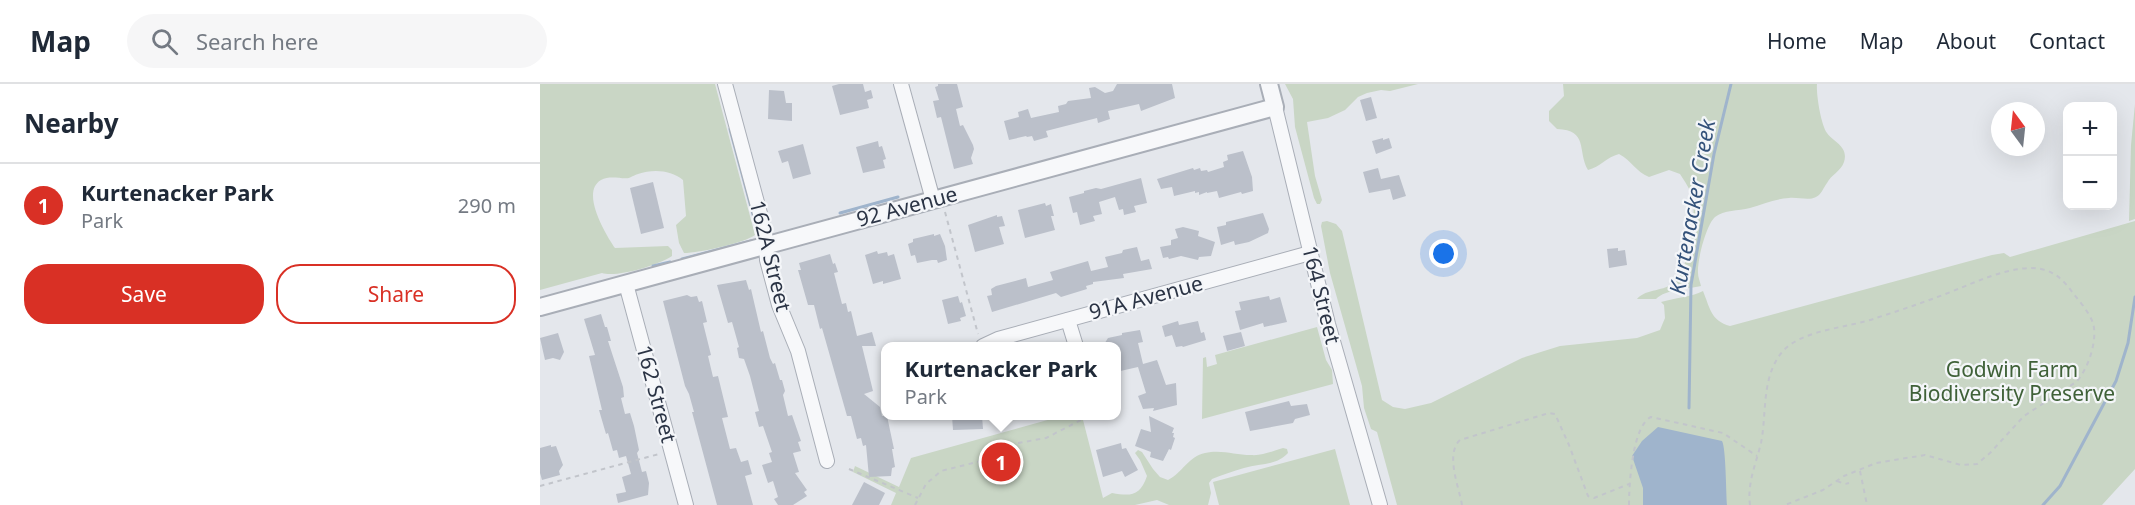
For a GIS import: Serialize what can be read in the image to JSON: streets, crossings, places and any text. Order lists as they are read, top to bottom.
{
  "streets": {
    "street": [
      "92 Avenue",
      "162A Street",
      "164 Street",
      "91A Avenue",
      "162 Street"
    ]
  },
  "crossings": [
    ["92 Avenue", "162A Street"],
    ["92 Avenue", "164 Street"],
    ["92 Avenue", "162 Street"],
    ["164 Street", "91A Avenue"]
  ],
  "water": ["Kurtenacker Creek"],
  "parks": ["Godwin Farm Biodiversity Preserve"],
  "north": "top",
  "page": {
    "header": "Map",
    "search": "Search here",
    "nav": [
      "Home",
      "Map",
      "About",
      "Contact"
    ],
    "heading": "Nearby",
    "map_buttons": ["+", "−"],
    "list": [
      {
        "mark": "1",
        "name": "Kurtenacker Park",
        "note": "Park",
        "value": "290 m"
      }
    ],
    "buttons": ["Save", "Share"],
    "popup": ["Kurtenacker Park", "Park"],
    "pins": "1"
  }
}
